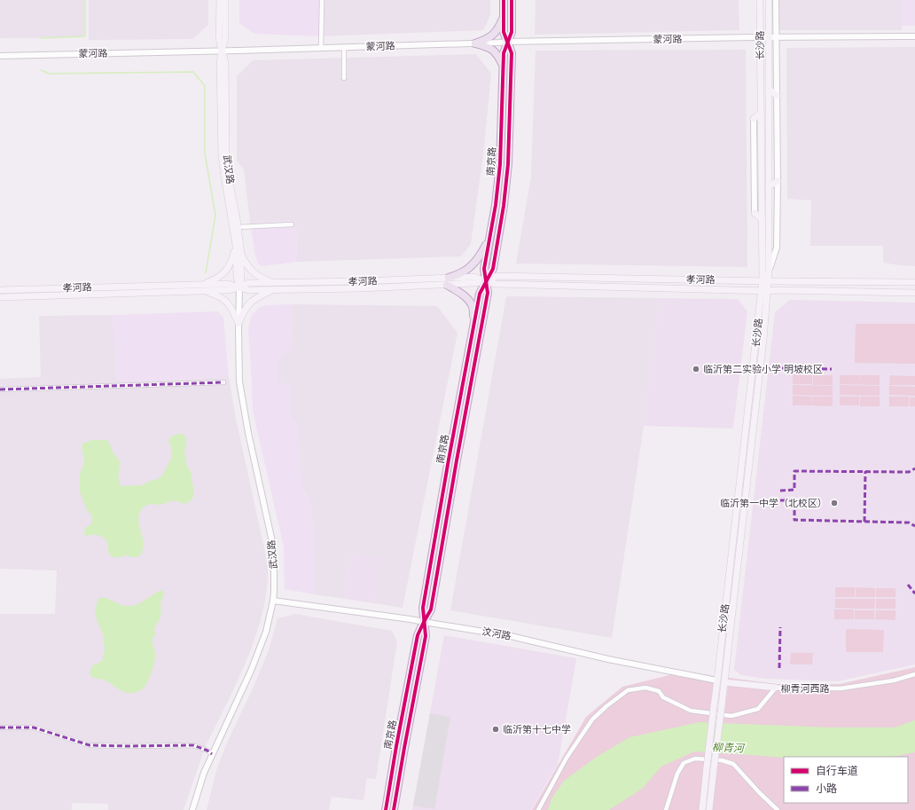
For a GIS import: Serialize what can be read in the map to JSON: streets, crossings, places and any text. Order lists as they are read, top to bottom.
{
  "streets": {
    "highway": ["南京路"],
    "main road": ["长沙路", "武汉路", "孝河路"],
    "street": ["蒙河路", "汶河路", "柳青河西路"]
  },
  "crossings": [
    ["蒙河路", "长沙路"],
    ["蒙河路", "南京路"],
    ["蒙河路", "武汉路"],
    ["长沙路", "孝河路"],
    ["长沙路", "汶河路"],
    ["南京路", "孝河路"],
    ["南京路", "汶河路"],
    ["武汉路", "孝河路"],
    ["武汉路", "汶河路"]
  ],
  "water": ["柳青河"],
  "places": ["临沂第二实验小学 明坡校区", "临沂第一中学（北校区）", "临沂第十七中学"],
  "legend": ["自行车道", "小路"]
}
